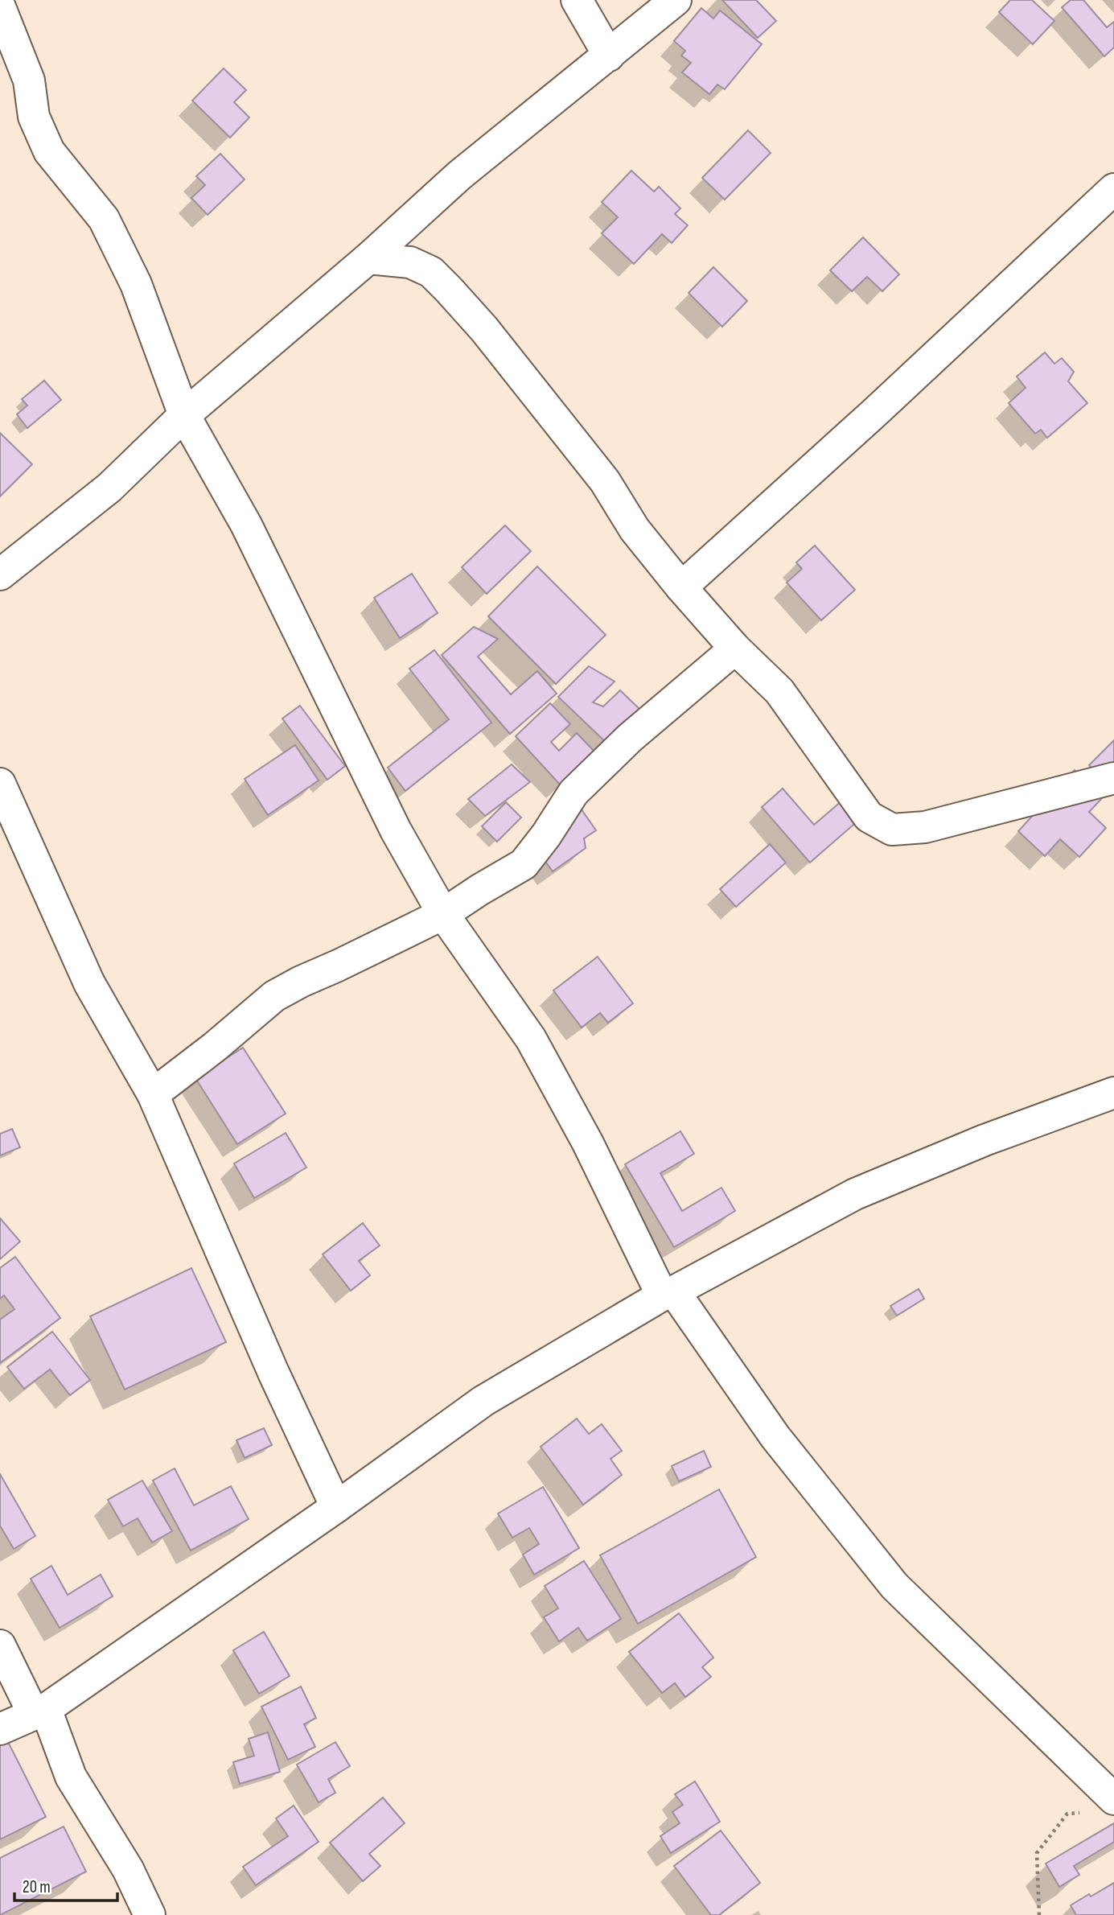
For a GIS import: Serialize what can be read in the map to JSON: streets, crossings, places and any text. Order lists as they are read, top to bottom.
{
  "scale_bar": "20 m"
}
